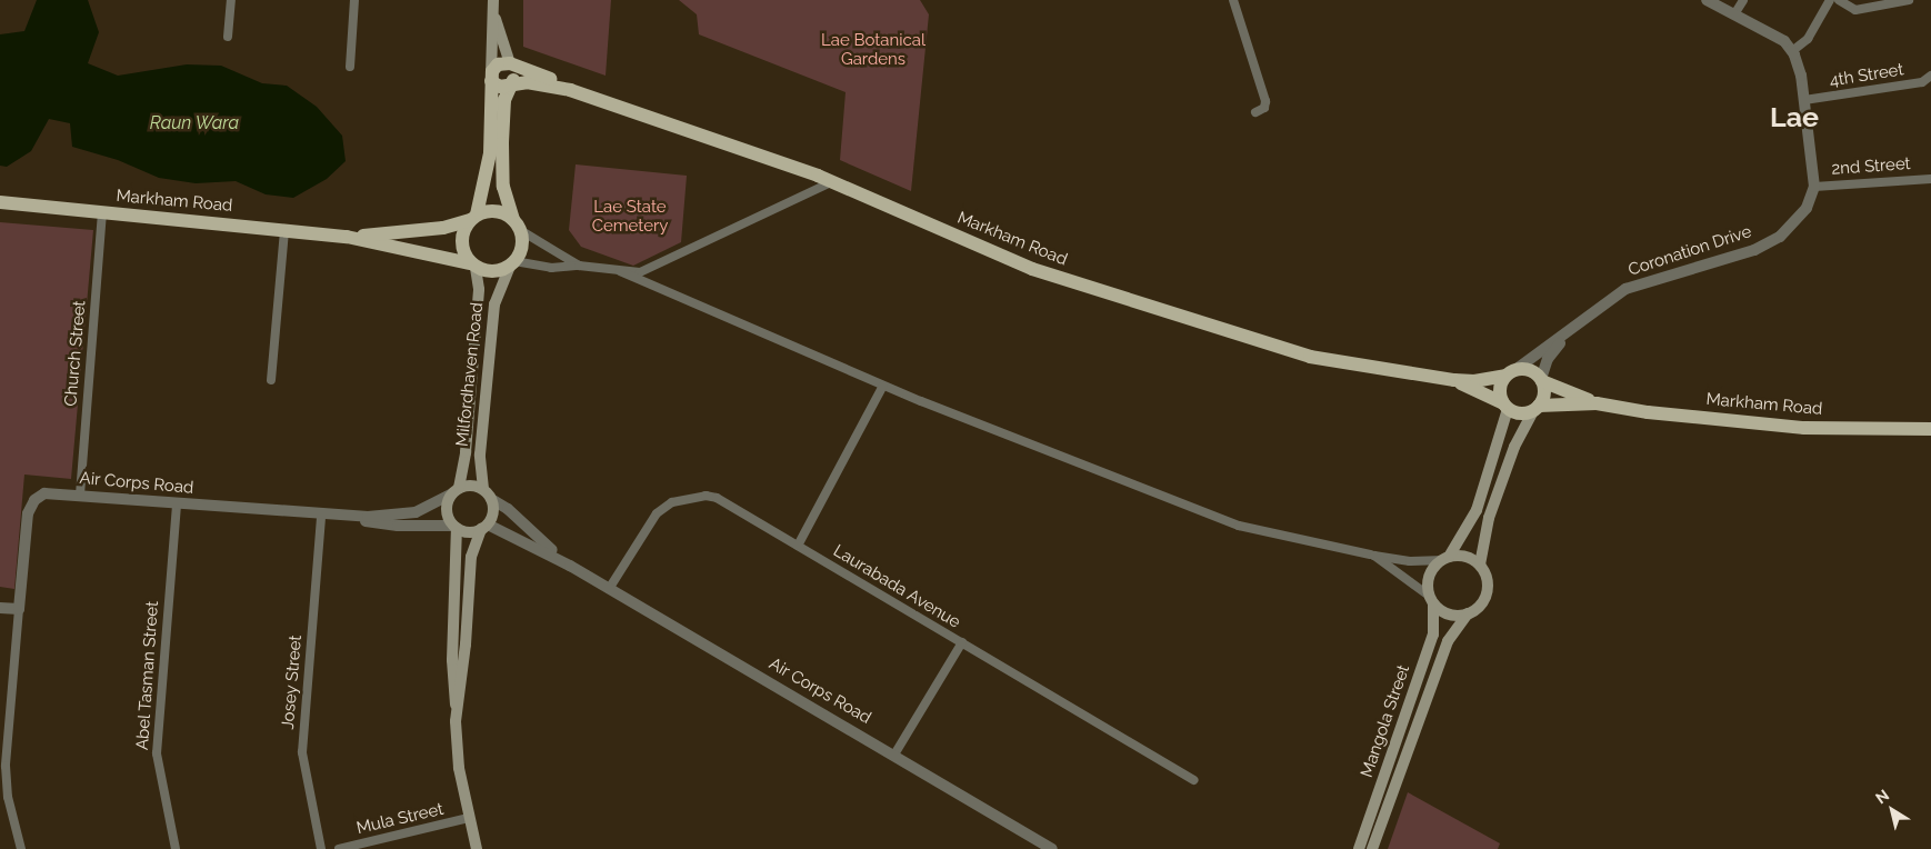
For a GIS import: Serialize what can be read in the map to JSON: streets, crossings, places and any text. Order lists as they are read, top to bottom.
{
  "streets": {
    "main road": ["Markham Road", "Milfordhaven Road", "Mangola Street"],
    "street": [
      "4th Street",
      "2nd Street",
      "Coronation Drive",
      "Church Street",
      "Air Corps Road",
      "Laurabada Avenue",
      "Abel Tasman Street",
      "Josey Street",
      "Mula Street"
    ]
  },
  "crossings": [
    ["2nd Street", "Coronation Drive"],
    ["Markham Road", "Coronation Drive"],
    ["Markham Road", "Church Street"],
    ["Markham Road", "Milfordhaven Road"],
    ["Church Street", "Air Corps Road"],
    ["Milfordhaven Road", "Air Corps Road"],
    ["Air Corps Road", "Laurabada Avenue"],
    ["Air Corps Road", "Abel Tasman Street"],
    ["Air Corps Road", "Josey Street"]
  ],
  "districts": ["Lae"],
  "water": ["Raun Wara"],
  "parks": ["Lae Botanical Gardens", "Lae State Cemetery"],
  "north": "top left"
}
